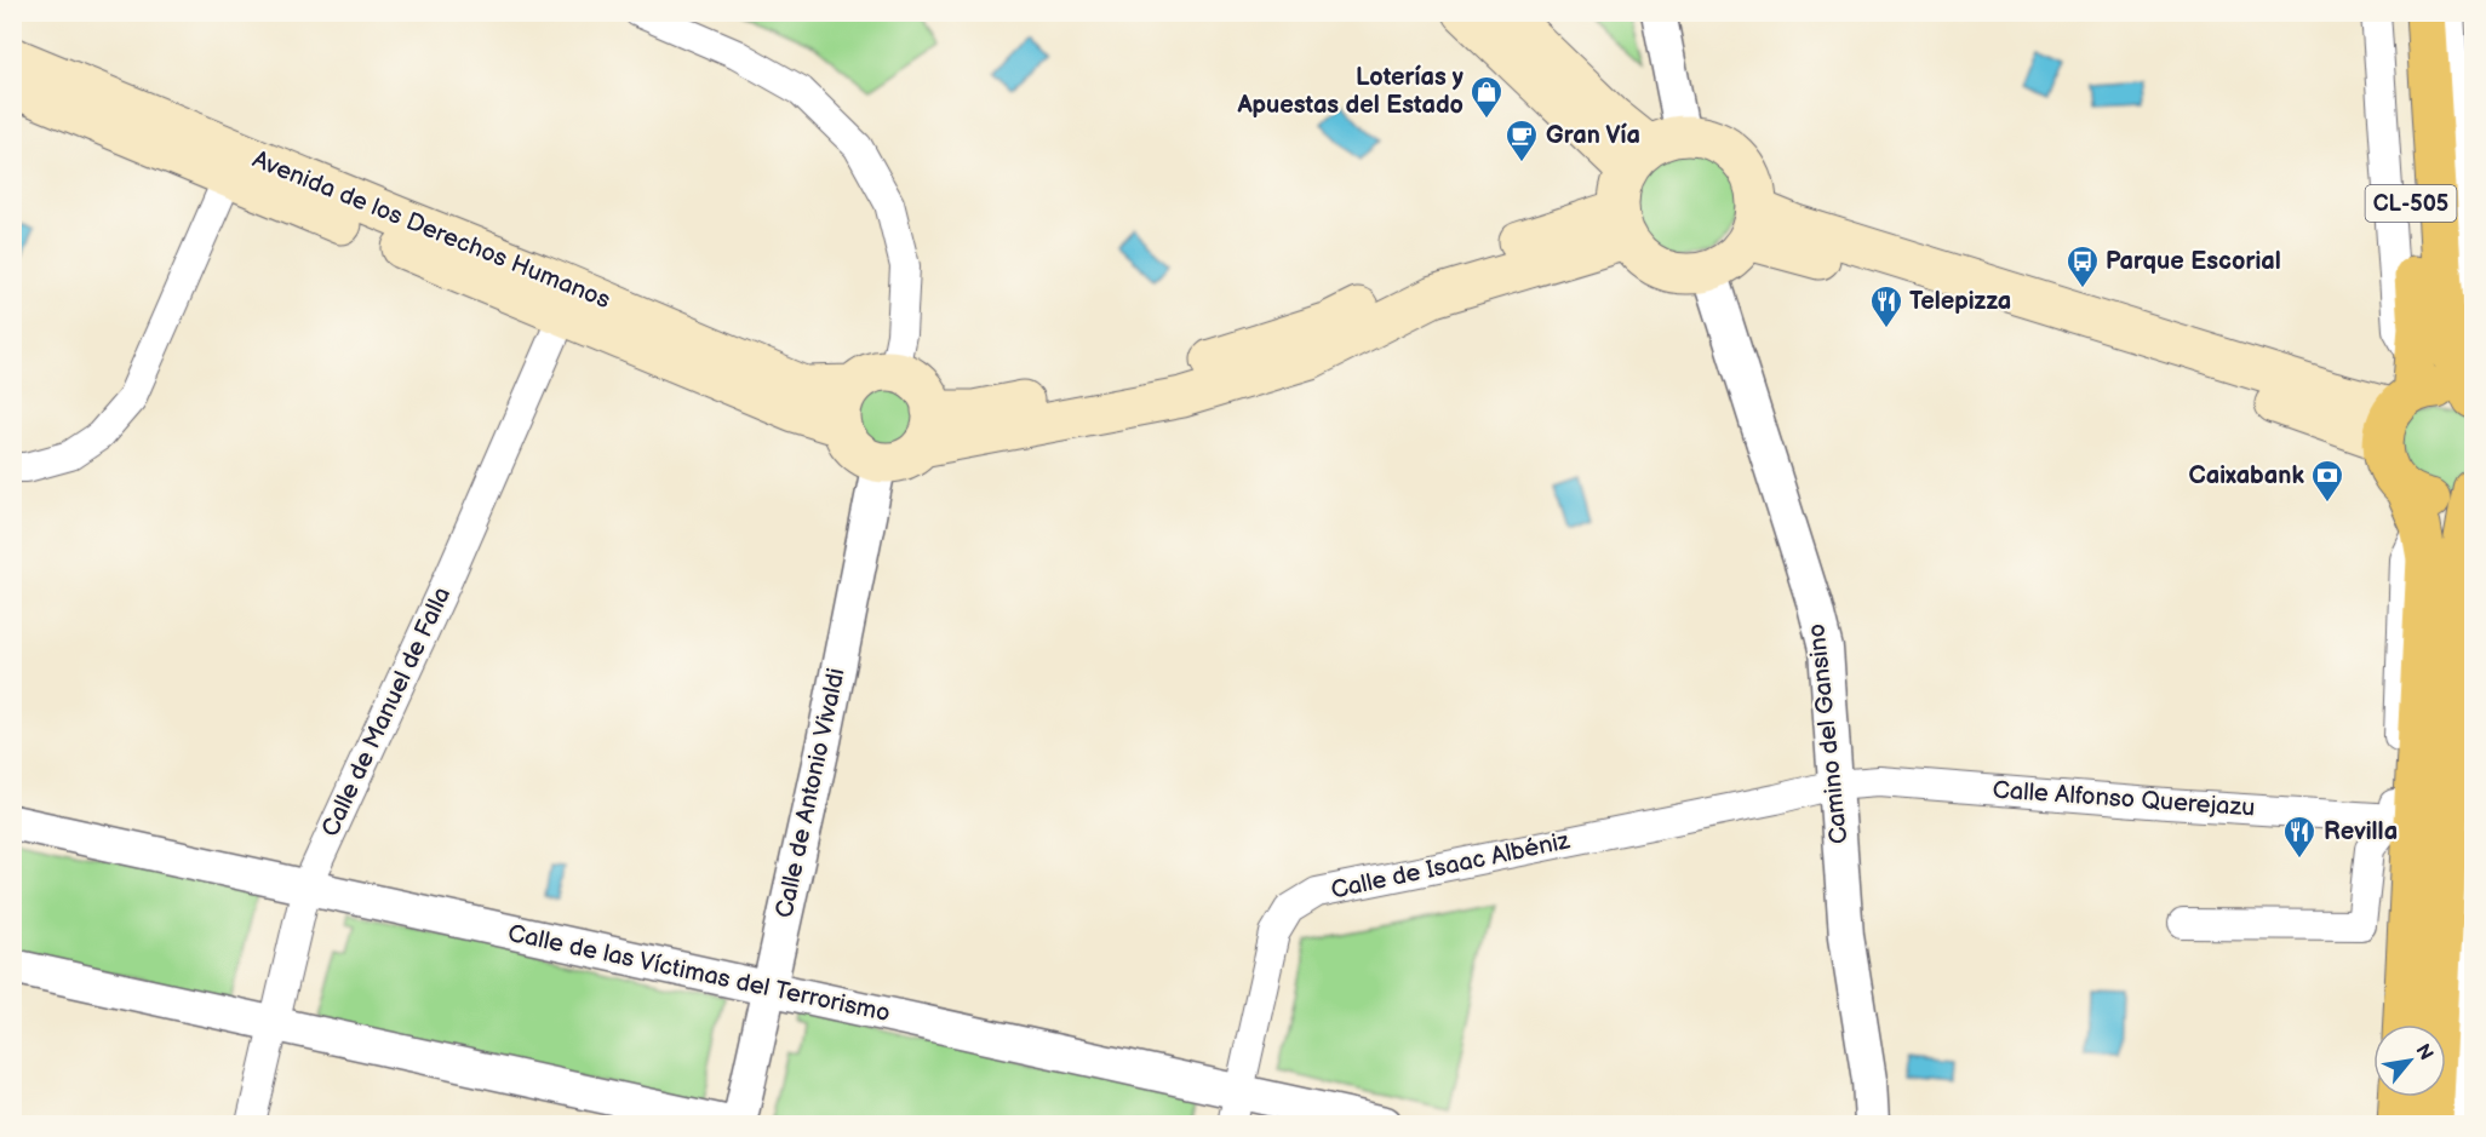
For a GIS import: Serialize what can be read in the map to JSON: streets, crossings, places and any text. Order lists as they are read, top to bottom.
{
  "streets": {
    "main road": ["CL-505", "Avenida de los Derechos Humanos"],
    "street": [
      "Calle de Manuel de Falla",
      "Camino del Gansino",
      "Calle de Antonio Vivaldi",
      "Calle Alfonso Querejazu",
      "Calle de Isaac Albéniz",
      "Calle de las Víctimas del Terrorismo"
    ]
  },
  "crossings": [
    ["CL-505", "Calle Alfonso Querejazu"],
    ["Avenida de los Derechos Humanos", "Calle de Manuel de Falla"],
    ["Avenida de los Derechos Humanos", "Calle de Antonio Vivaldi"],
    ["Calle de Manuel de Falla", "Calle de las Víctimas del Terrorismo"],
    ["Camino del Gansino", "Calle Alfonso Querejazu"],
    ["Camino del Gansino", "Calle de Isaac Albéniz"],
    ["Calle de Antonio Vivaldi", "Calle de las Víctimas del Terrorismo"],
    ["Calle Alfonso Querejazu", "Calle de Isaac Albéniz"],
    ["Calle de Isaac Albéniz", "Calle de las Víctimas del Terrorismo"]
  ],
  "places": {
    "shop": ["Loterías y Apuestas del Estado"],
    "cafe": ["Gran Vía"],
    "bus stop": ["Parque Escorial"],
    "restaurant": ["Telepizza", "Revilla"],
    "bank": ["Caixabank"]
  },
  "north": "top right"
}
